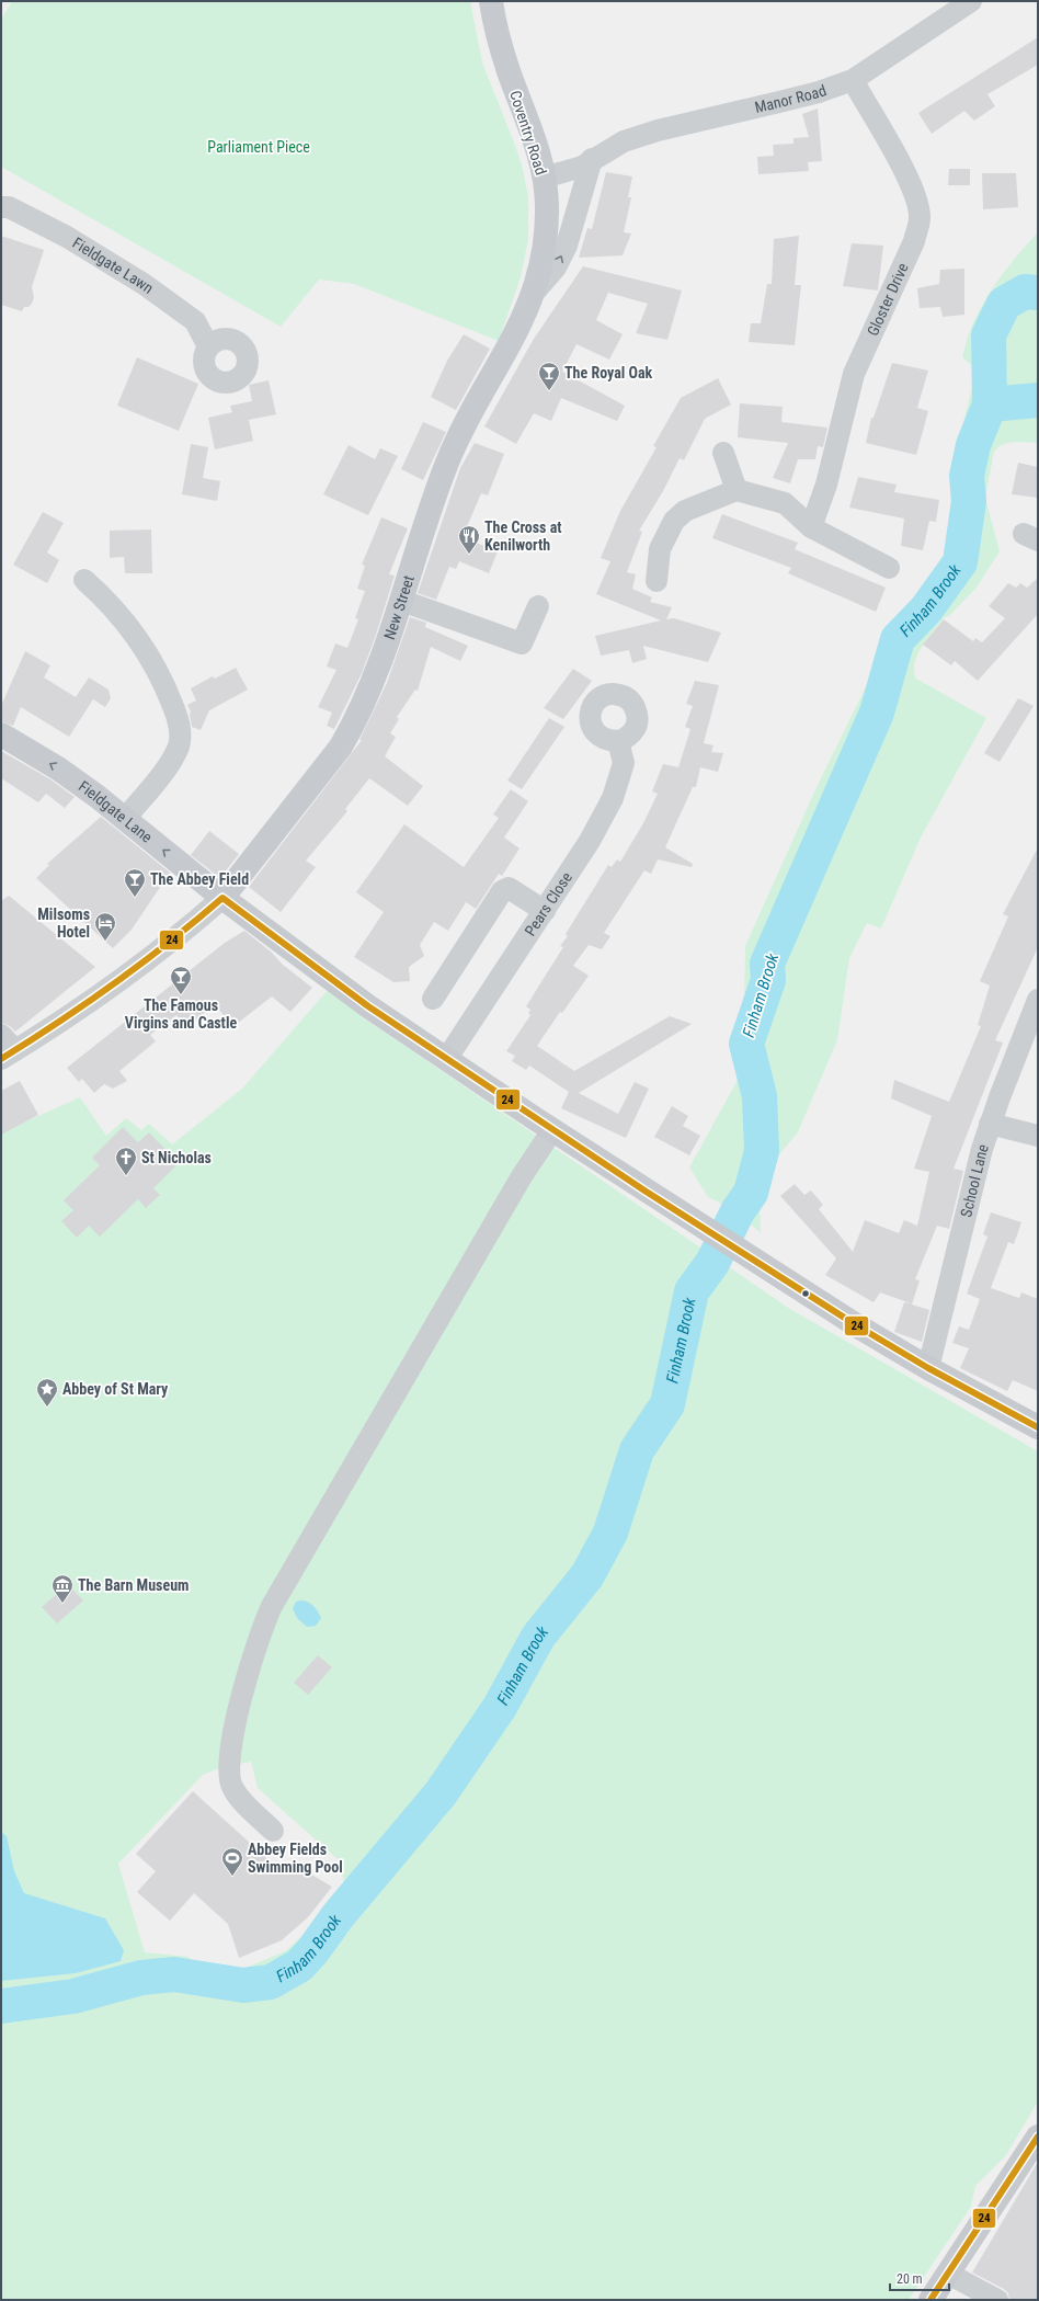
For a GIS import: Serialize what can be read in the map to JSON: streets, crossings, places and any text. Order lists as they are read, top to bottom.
{
  "streets": {
    "main road": ["Coventry Road", "New Street", "Fieldgate Lane"],
    "street": [
      "Manor Road",
      "Fieldgate Lawn",
      "Gloster Drive",
      "Pears Close",
      "School Lane"
    ]
  },
  "crossings": [
    ["Manor Road", "Coventry Road"],
    ["Manor Road", "Gloster Drive"],
    ["Coventry Road", "New Street"],
    ["New Street", "Fieldgate Lane"],
    ["Fieldgate Lane", "Pears Close"],
    ["Fieldgate Lane", "School Lane"]
  ],
  "water": ["Finham Brook"],
  "parks": ["Parliament Piece"],
  "places": {
    "bar": ["The Royal Oak", "The Abbey Field", "The Famous Virgins and Castle"],
    "restaurant": ["The Cross at Kenilworth"],
    "hotel": ["Milsoms Hotel"],
    "church": ["St Nicholas"],
    "place": ["Abbey of St Mary"],
    "museum": ["The Barn Museum"],
    "sports": ["Abbey Fields Swimming Pool"]
  },
  "lines": ["transit line 24"],
  "scale_bar": "20 m"
}
